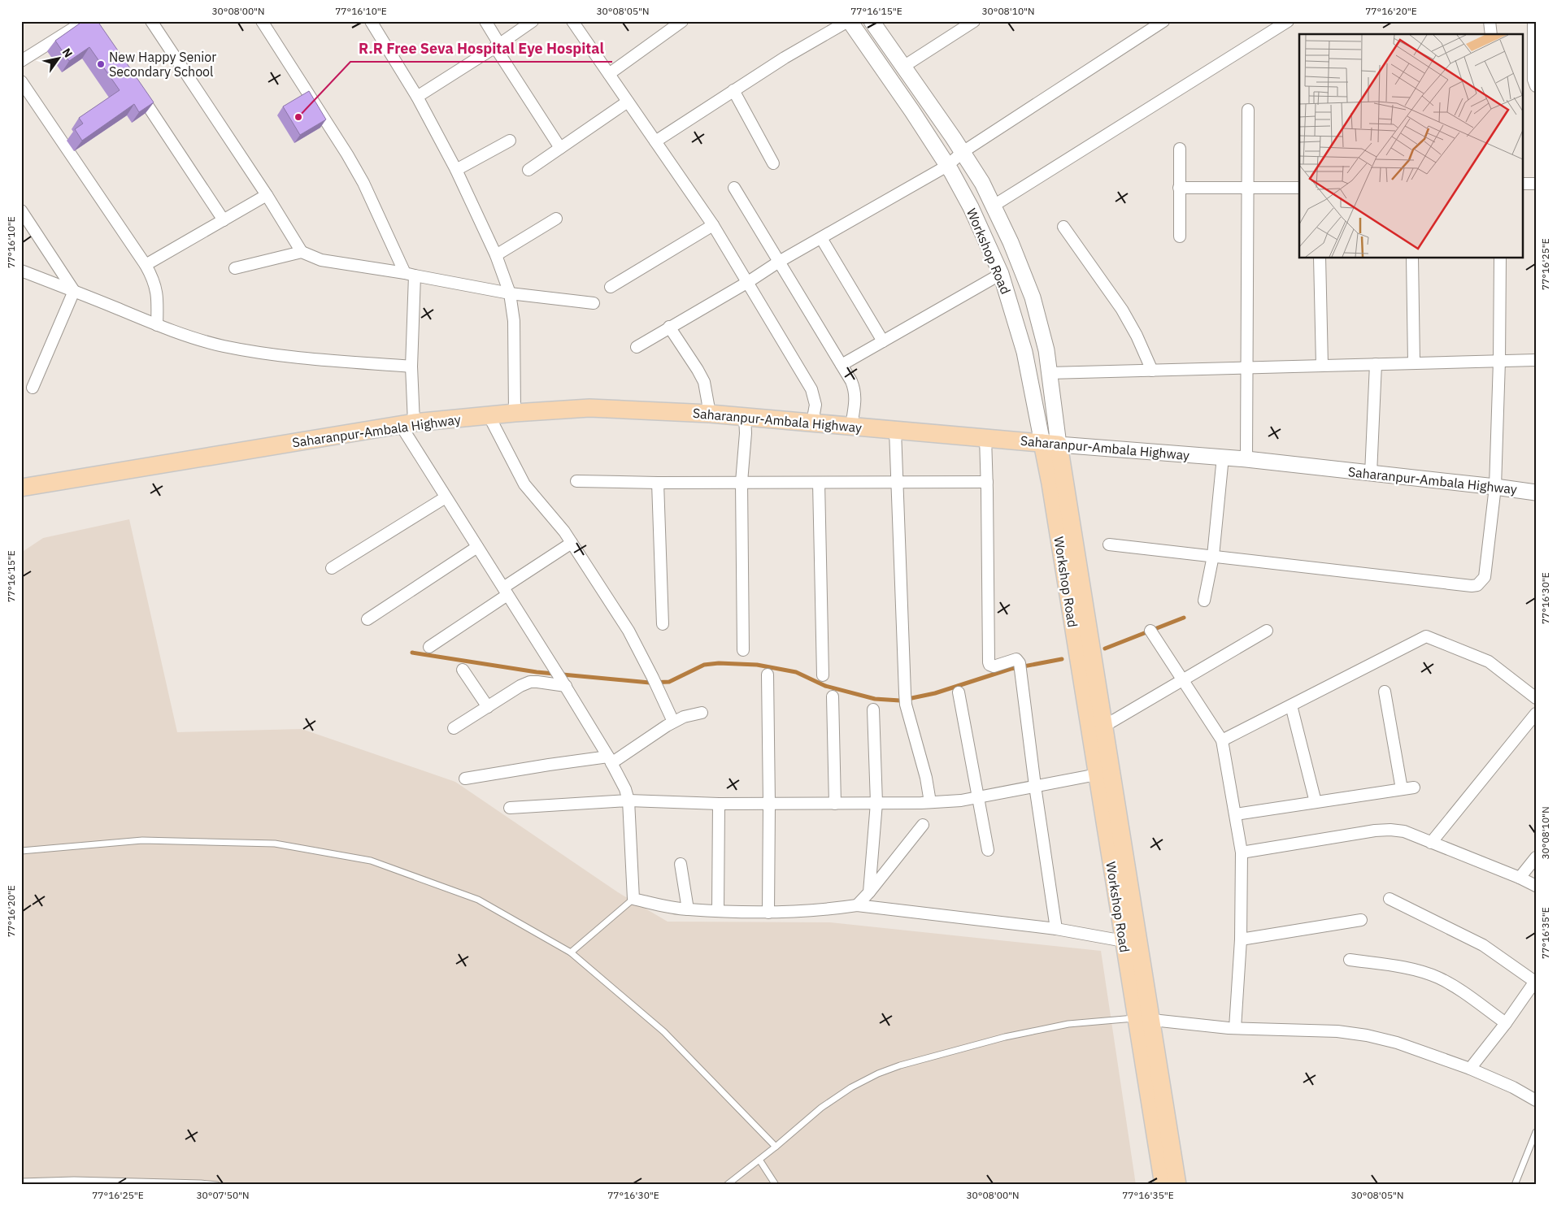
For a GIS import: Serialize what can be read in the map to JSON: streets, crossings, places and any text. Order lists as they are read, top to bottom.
{
  "streets": {
    "main road": ["Workshop Road", "Saharanpur-Ambala Highway"]
  },
  "crossings": [
    ["Workshop Road", "Saharanpur-Ambala Highway"]
  ],
  "places": ["New Happy Senior Secondary School", "R.R Free Seva Hospital Eye Hospital"],
  "north": "top right",
  "coordinates": [
    "30°08'00\"N",
    "77°16'10\"E",
    "30°08'05\"N",
    "77°16'15\"E",
    "30°08'10\"N",
    "77°16'20\"E",
    "77°16'25\"E",
    "77°16'30\"E",
    "77°16'35\"E",
    "30°07'50\"N"
  ]
}
